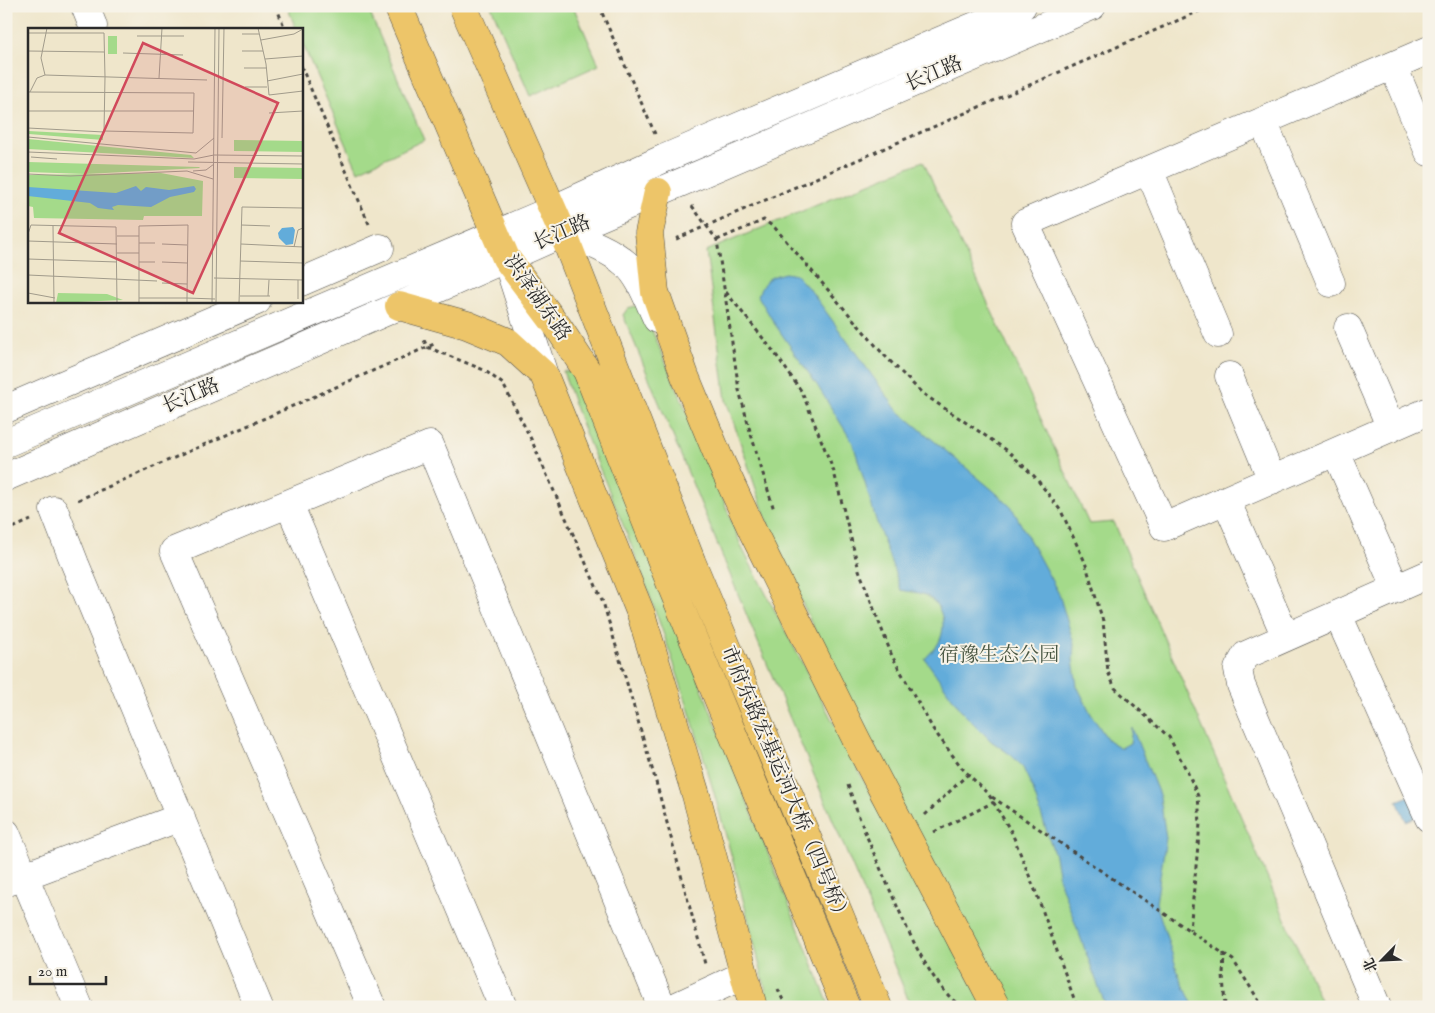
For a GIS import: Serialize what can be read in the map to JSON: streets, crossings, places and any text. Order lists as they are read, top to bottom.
{
  "streets": {
    "main road": ["洪泽湖东路", "市府东路宏基运河大桥（四号桥）"],
    "street": ["长江路"]
  },
  "crossings": [
    ["长江路", "洪泽湖东路"],
    ["洪泽湖东路", "市府东路宏基运河大桥（四号桥）"]
  ],
  "parks": ["宿豫生态公园"],
  "scale_bar": "20 m",
  "north": "bottom left"
}
